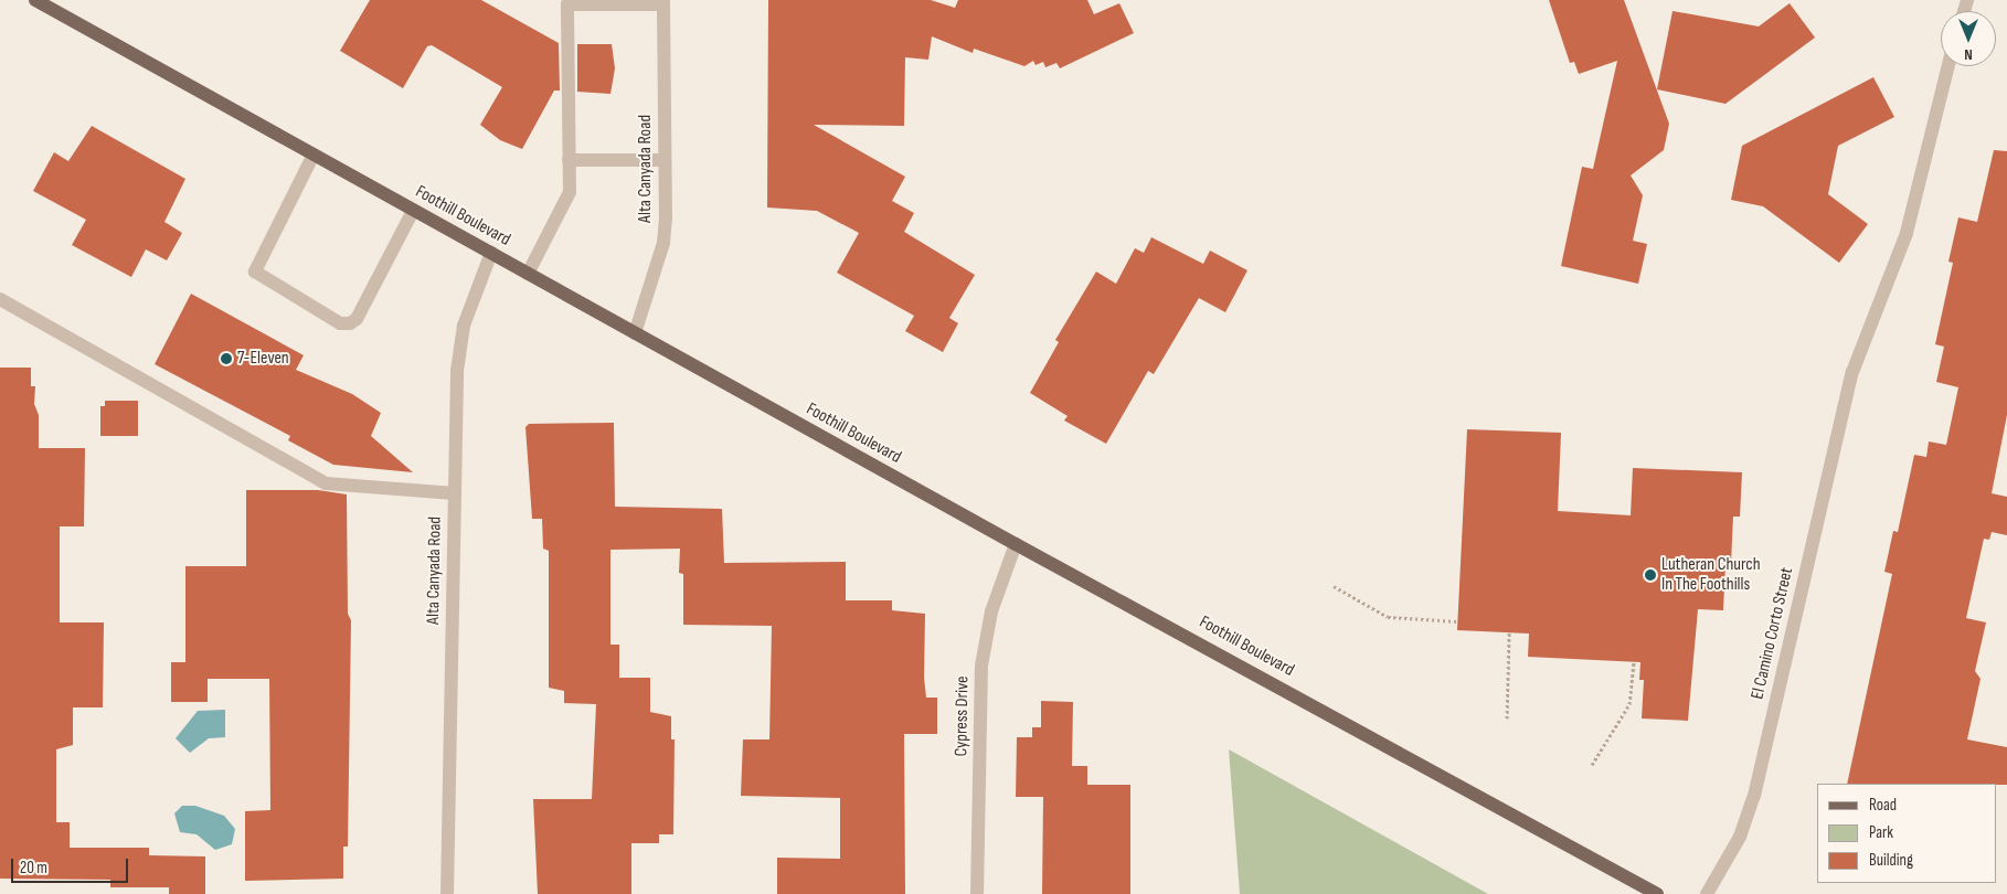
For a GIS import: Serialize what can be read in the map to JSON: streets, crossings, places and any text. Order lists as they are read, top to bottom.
{
  "streets": {
    "main road": ["Foothill Boulevard"],
    "street": ["Alta Canyada Road", "El Camino Corto Street", "Cypress Drive"]
  },
  "crossings": [
    ["Alta Canyada Road", "Foothill Boulevard"],
    ["Foothill Boulevard", "Cypress Drive"]
  ],
  "places": ["7-Eleven", "Lutheran Church In The Foothills"],
  "legend": ["Road", "Park", "Building"],
  "scale_bar": "20 m",
  "north": "bottom"
}
